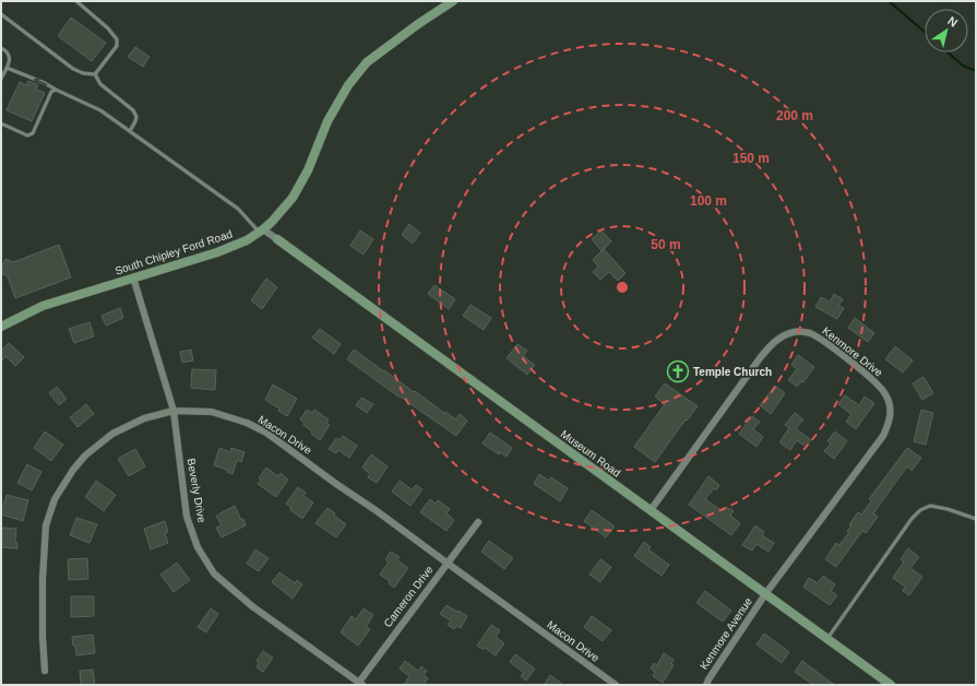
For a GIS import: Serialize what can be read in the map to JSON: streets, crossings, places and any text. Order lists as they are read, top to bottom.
{
  "streets": {
    "street": [
      "South Chipley Ford Road",
      "Kenmore Drive",
      "Macon Drive",
      "Museum Road",
      "Beverly Drive",
      "Cameron Drive",
      "Kenmore Avenue"
    ]
  },
  "crossings": [
    ["South Chipley Ford Road", "Beverly Drive"],
    ["Kenmore Drive", "Museum Road"],
    ["Kenmore Drive", "Kenmore Avenue"],
    ["Macon Drive", "Beverly Drive"],
    ["Macon Drive", "Cameron Drive"],
    ["Museum Road", "Kenmore Avenue"],
    ["Beverly Drive", "Cameron Drive"]
  ],
  "places": {
    "church": ["Temple Church"]
  },
  "north": "top right",
  "rings": [
    "200 m",
    "150 m",
    "100 m",
    "50 m"
  ]
}
